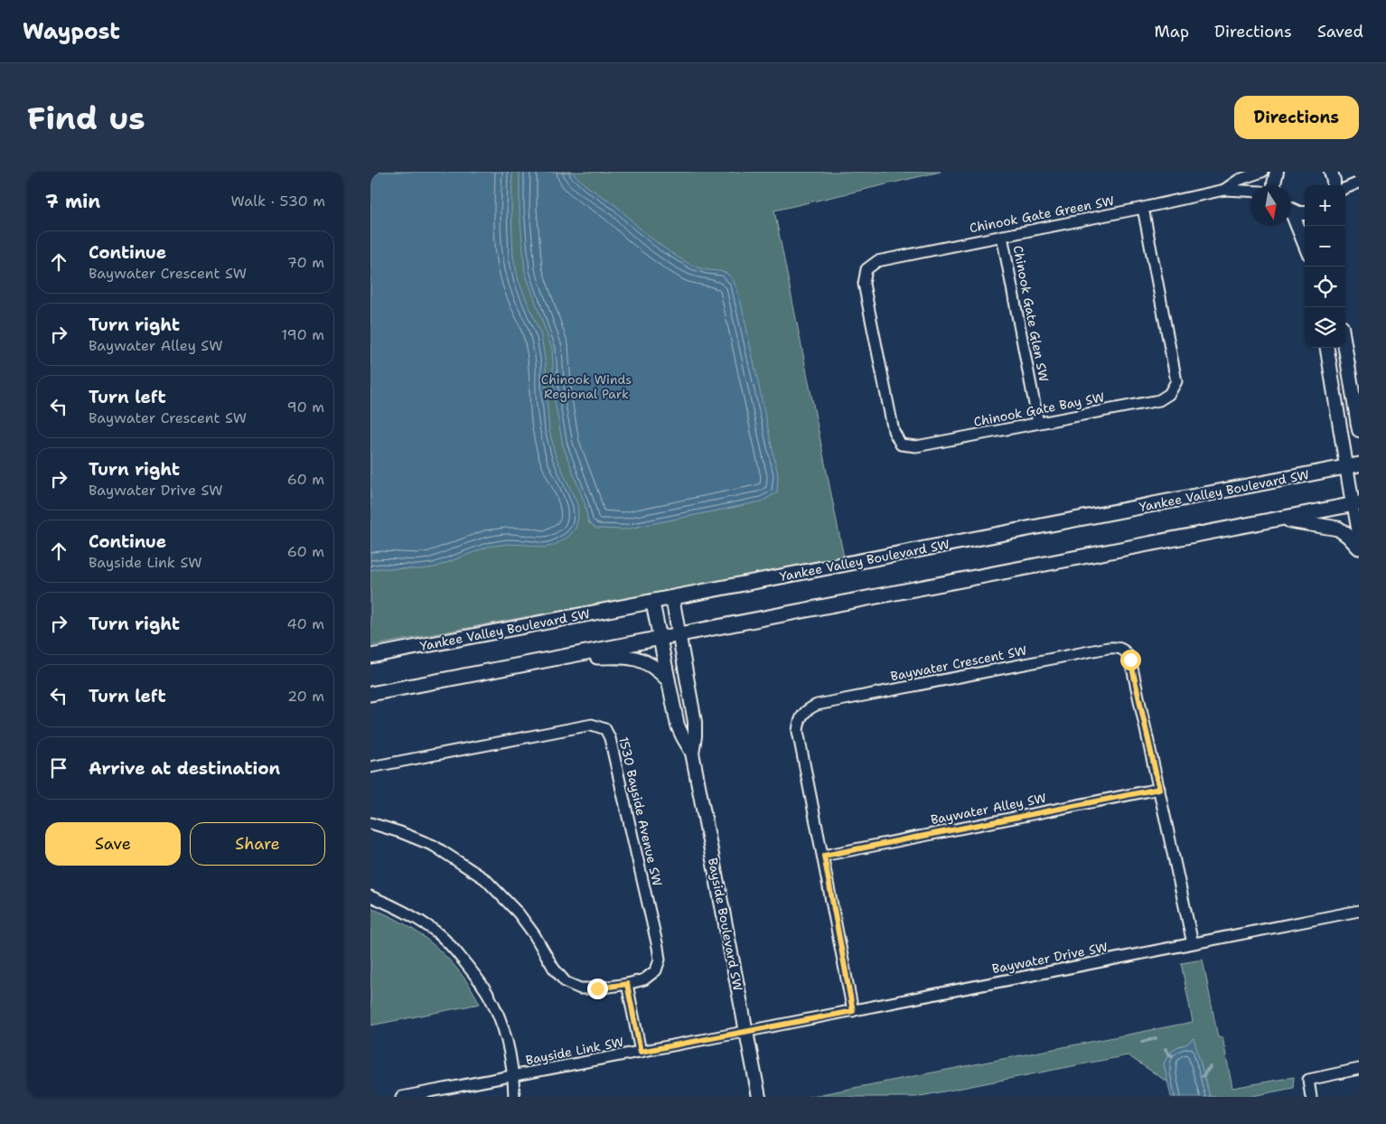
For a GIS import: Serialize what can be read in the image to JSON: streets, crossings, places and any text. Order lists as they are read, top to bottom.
{
  "streets": {
    "main road": ["Yankee Valley Boulevard SW"],
    "street": [
      "Chinook Gate Green SW",
      "Chinook Gate Glen SW",
      "Chinook Gate Bay SW",
      "Baywater Crescent SW",
      "Baywater Alley SW",
      "1530 Bayside Avenue SW",
      "Bayside Boulevard SW",
      "Baywater Drive SW",
      "Bayside Link SW"
    ]
  },
  "crossings": [
    ["Chinook Gate Green SW", "Chinook Gate Glen SW"],
    ["Chinook Gate Green SW", "Chinook Gate Bay SW"],
    ["Chinook Gate Glen SW", "Chinook Gate Bay SW"],
    ["Yankee Valley Boulevard SW", "Bayside Boulevard SW"],
    ["Baywater Crescent SW", "Baywater Alley SW"],
    ["Baywater Crescent SW", "Baywater Drive SW"],
    ["Bayside Boulevard SW", "Baywater Drive SW"],
    ["Bayside Boulevard SW", "Bayside Link SW"],
    ["Baywater Drive SW", "Bayside Link SW"]
  ],
  "parks": ["Chinook Winds Regional Park"],
  "north": "bottom",
  "page": {
    "header": "Waypost",
    "nav": ["Map", "Directions", "Saved"],
    "buttons": [
      "Directions",
      ["Save", "Share"]
    ],
    "title": "Find us",
    "heading": ["7 min", "Walk · 530 m"],
    "map_buttons": ["+", "−"],
    "list": [
      ["Continue", "Baywater Crescent SW", "70 m"],
      ["Turn right", "Baywater Alley SW", "190 m"],
      ["Turn left", "Baywater Crescent SW", "90 m"],
      ["Turn right", "Baywater Drive SW", "60 m"],
      ["Continue", "Bayside Link SW", "60 m"],
      ["Turn right", "40 m"],
      ["Turn left", "20 m"],
      "Arrive at destination"
    ]
  }
}
